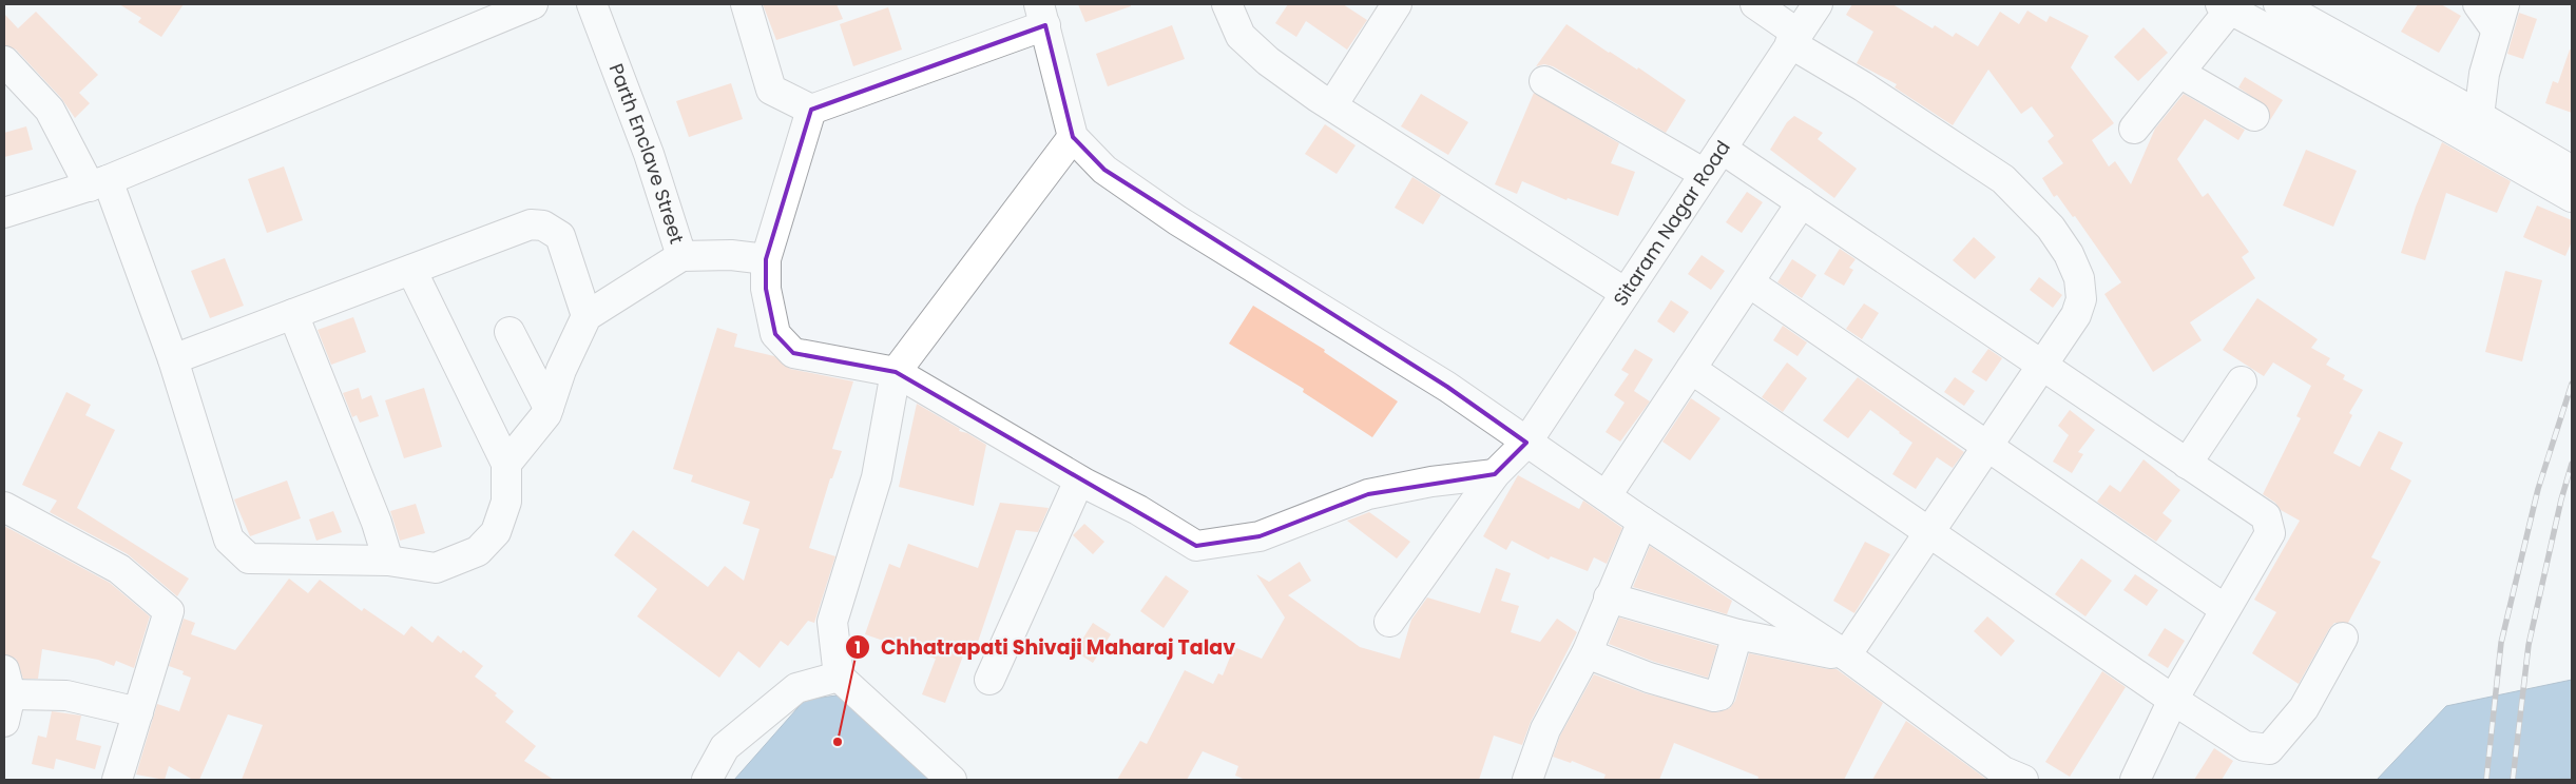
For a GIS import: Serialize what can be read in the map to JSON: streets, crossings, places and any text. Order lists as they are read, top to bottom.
{
  "streets": {
    "street": ["Parth Enclave Street", "Sitaram Nagar Road"]
  },
  "places": ["Chhatrapati Shivaji Maharaj Talav"]
}
